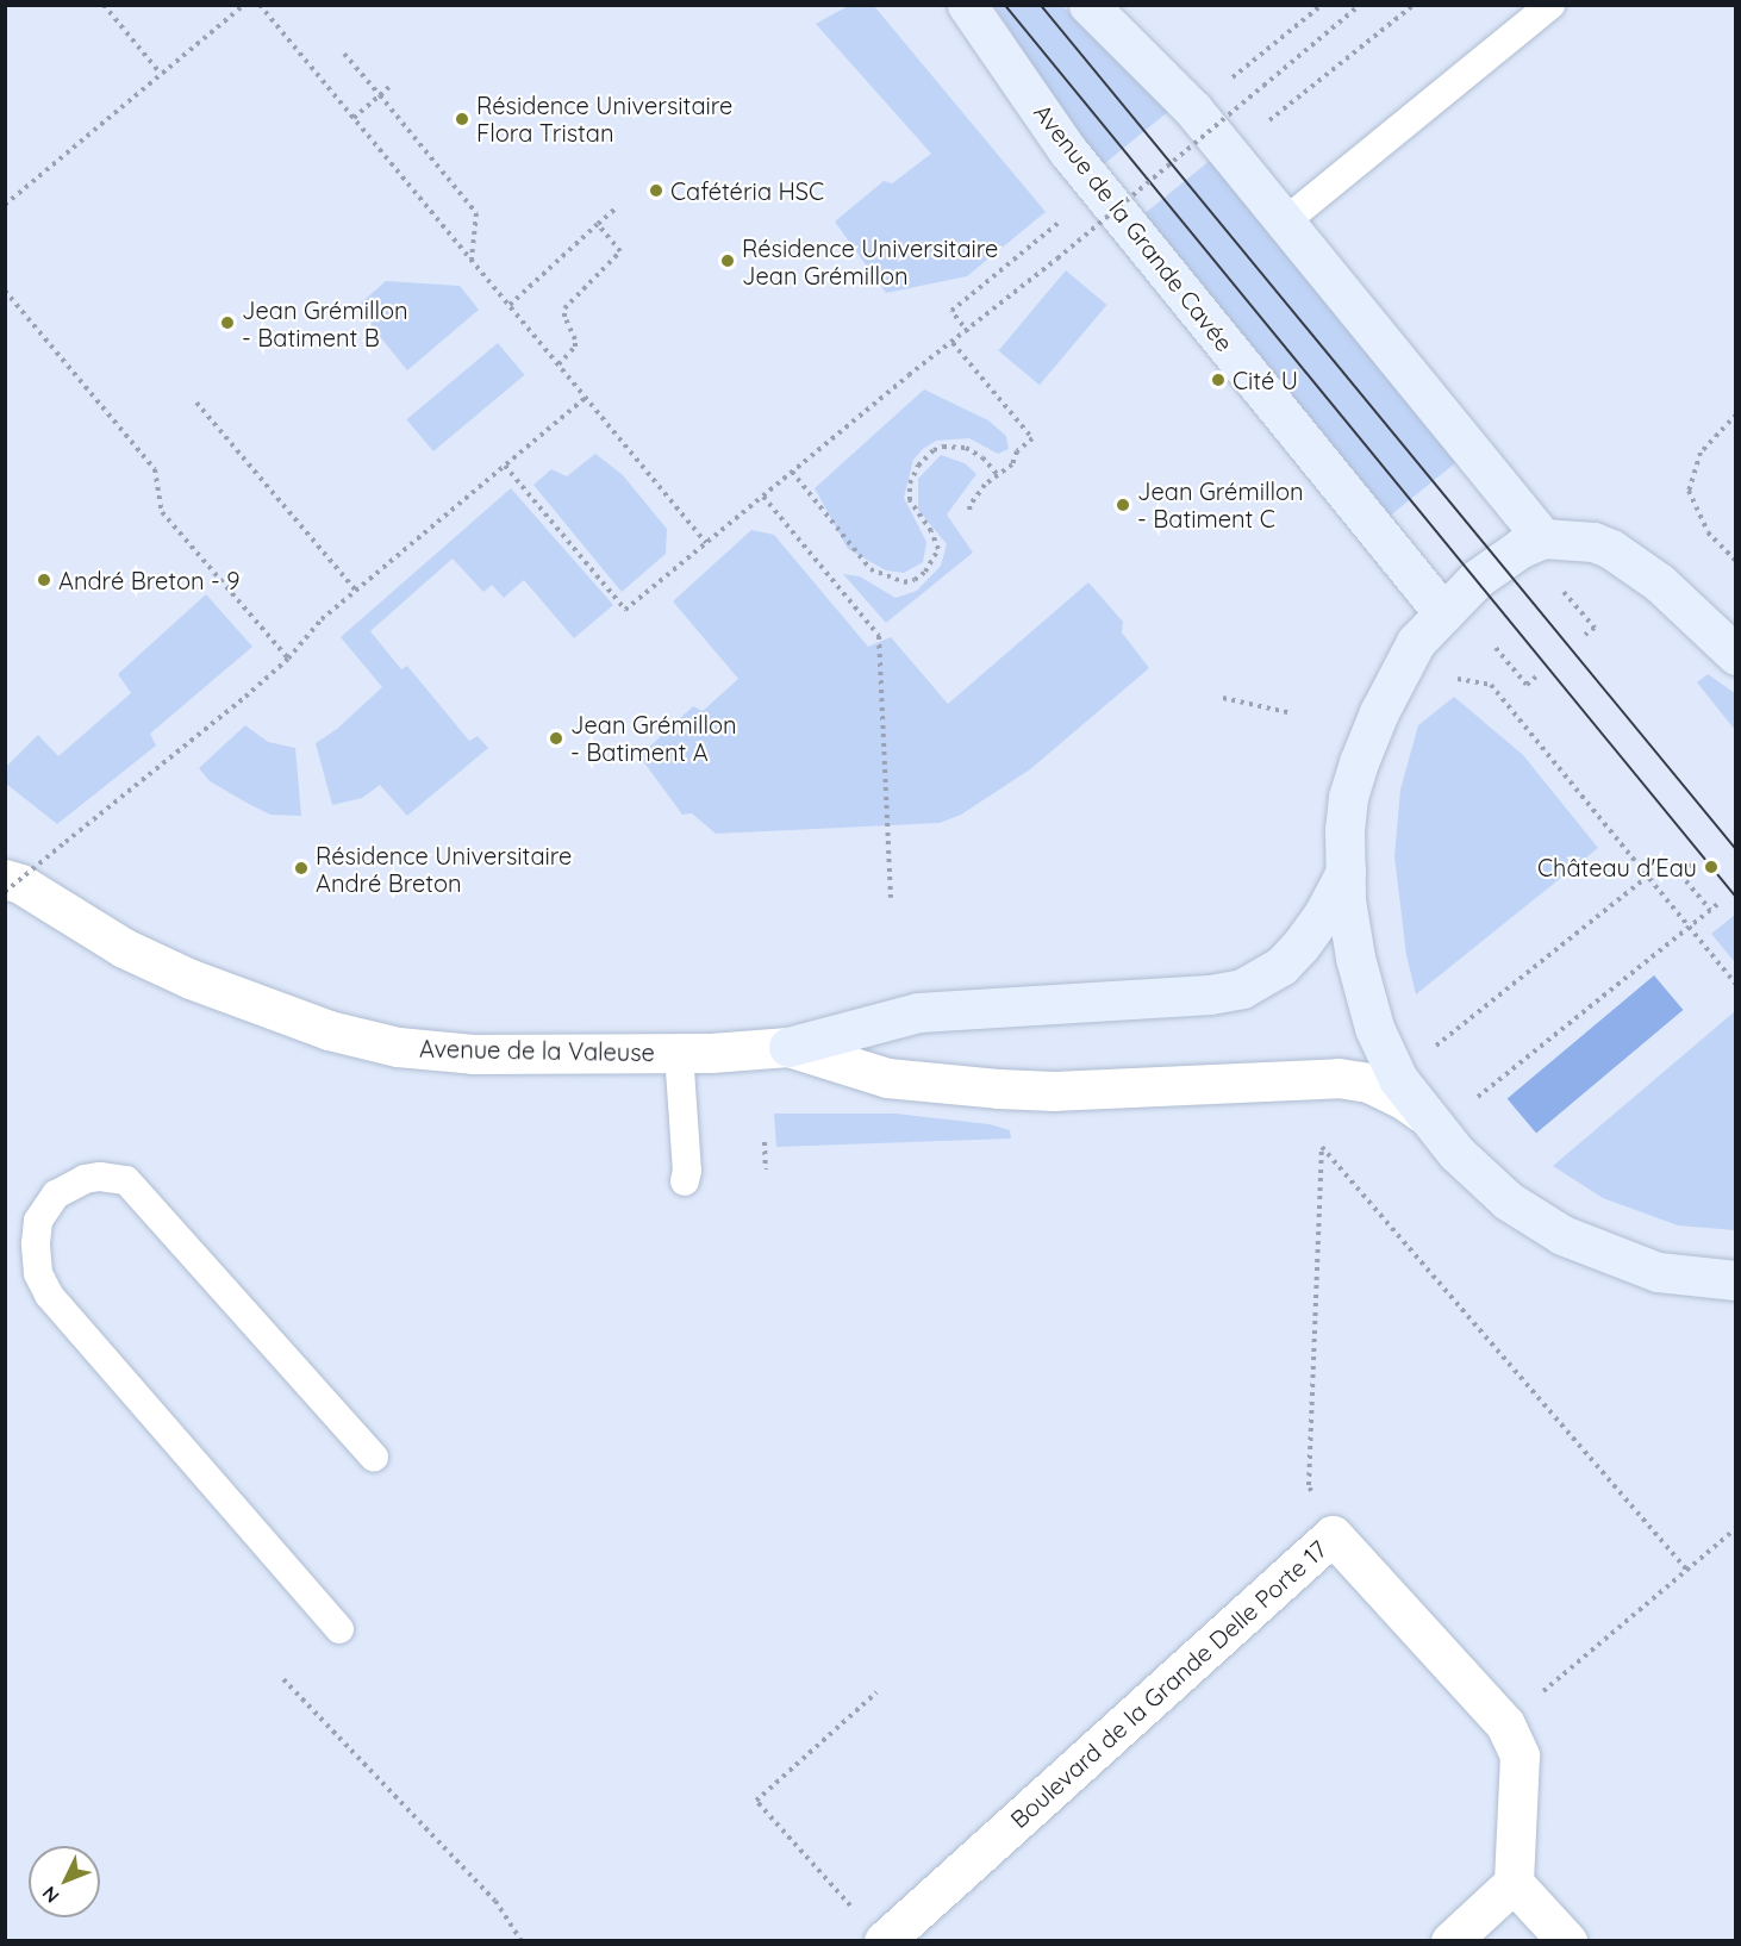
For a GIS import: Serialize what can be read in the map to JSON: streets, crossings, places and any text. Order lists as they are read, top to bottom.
{
  "streets": {
    "main road": ["Avenue de la Grande Cavée"],
    "street": ["Avenue de la Valeuse", "Boulevard de la Grande Delle Porte 17"]
  },
  "places": [
    "Résidence Universitaire Flora Tristan",
    "Cafétéria HSC",
    "Résidence Universitaire Jean Grémillon",
    "Jean Grémillon - Batiment B",
    "Cité U",
    "Jean Grémillon - Batiment C",
    "André Breton - 9",
    "Jean Grémillon - Batiment A",
    "Château d'Eau",
    "Résidence Universitaire André Breton"
  ],
  "north": "bottom left"
}
